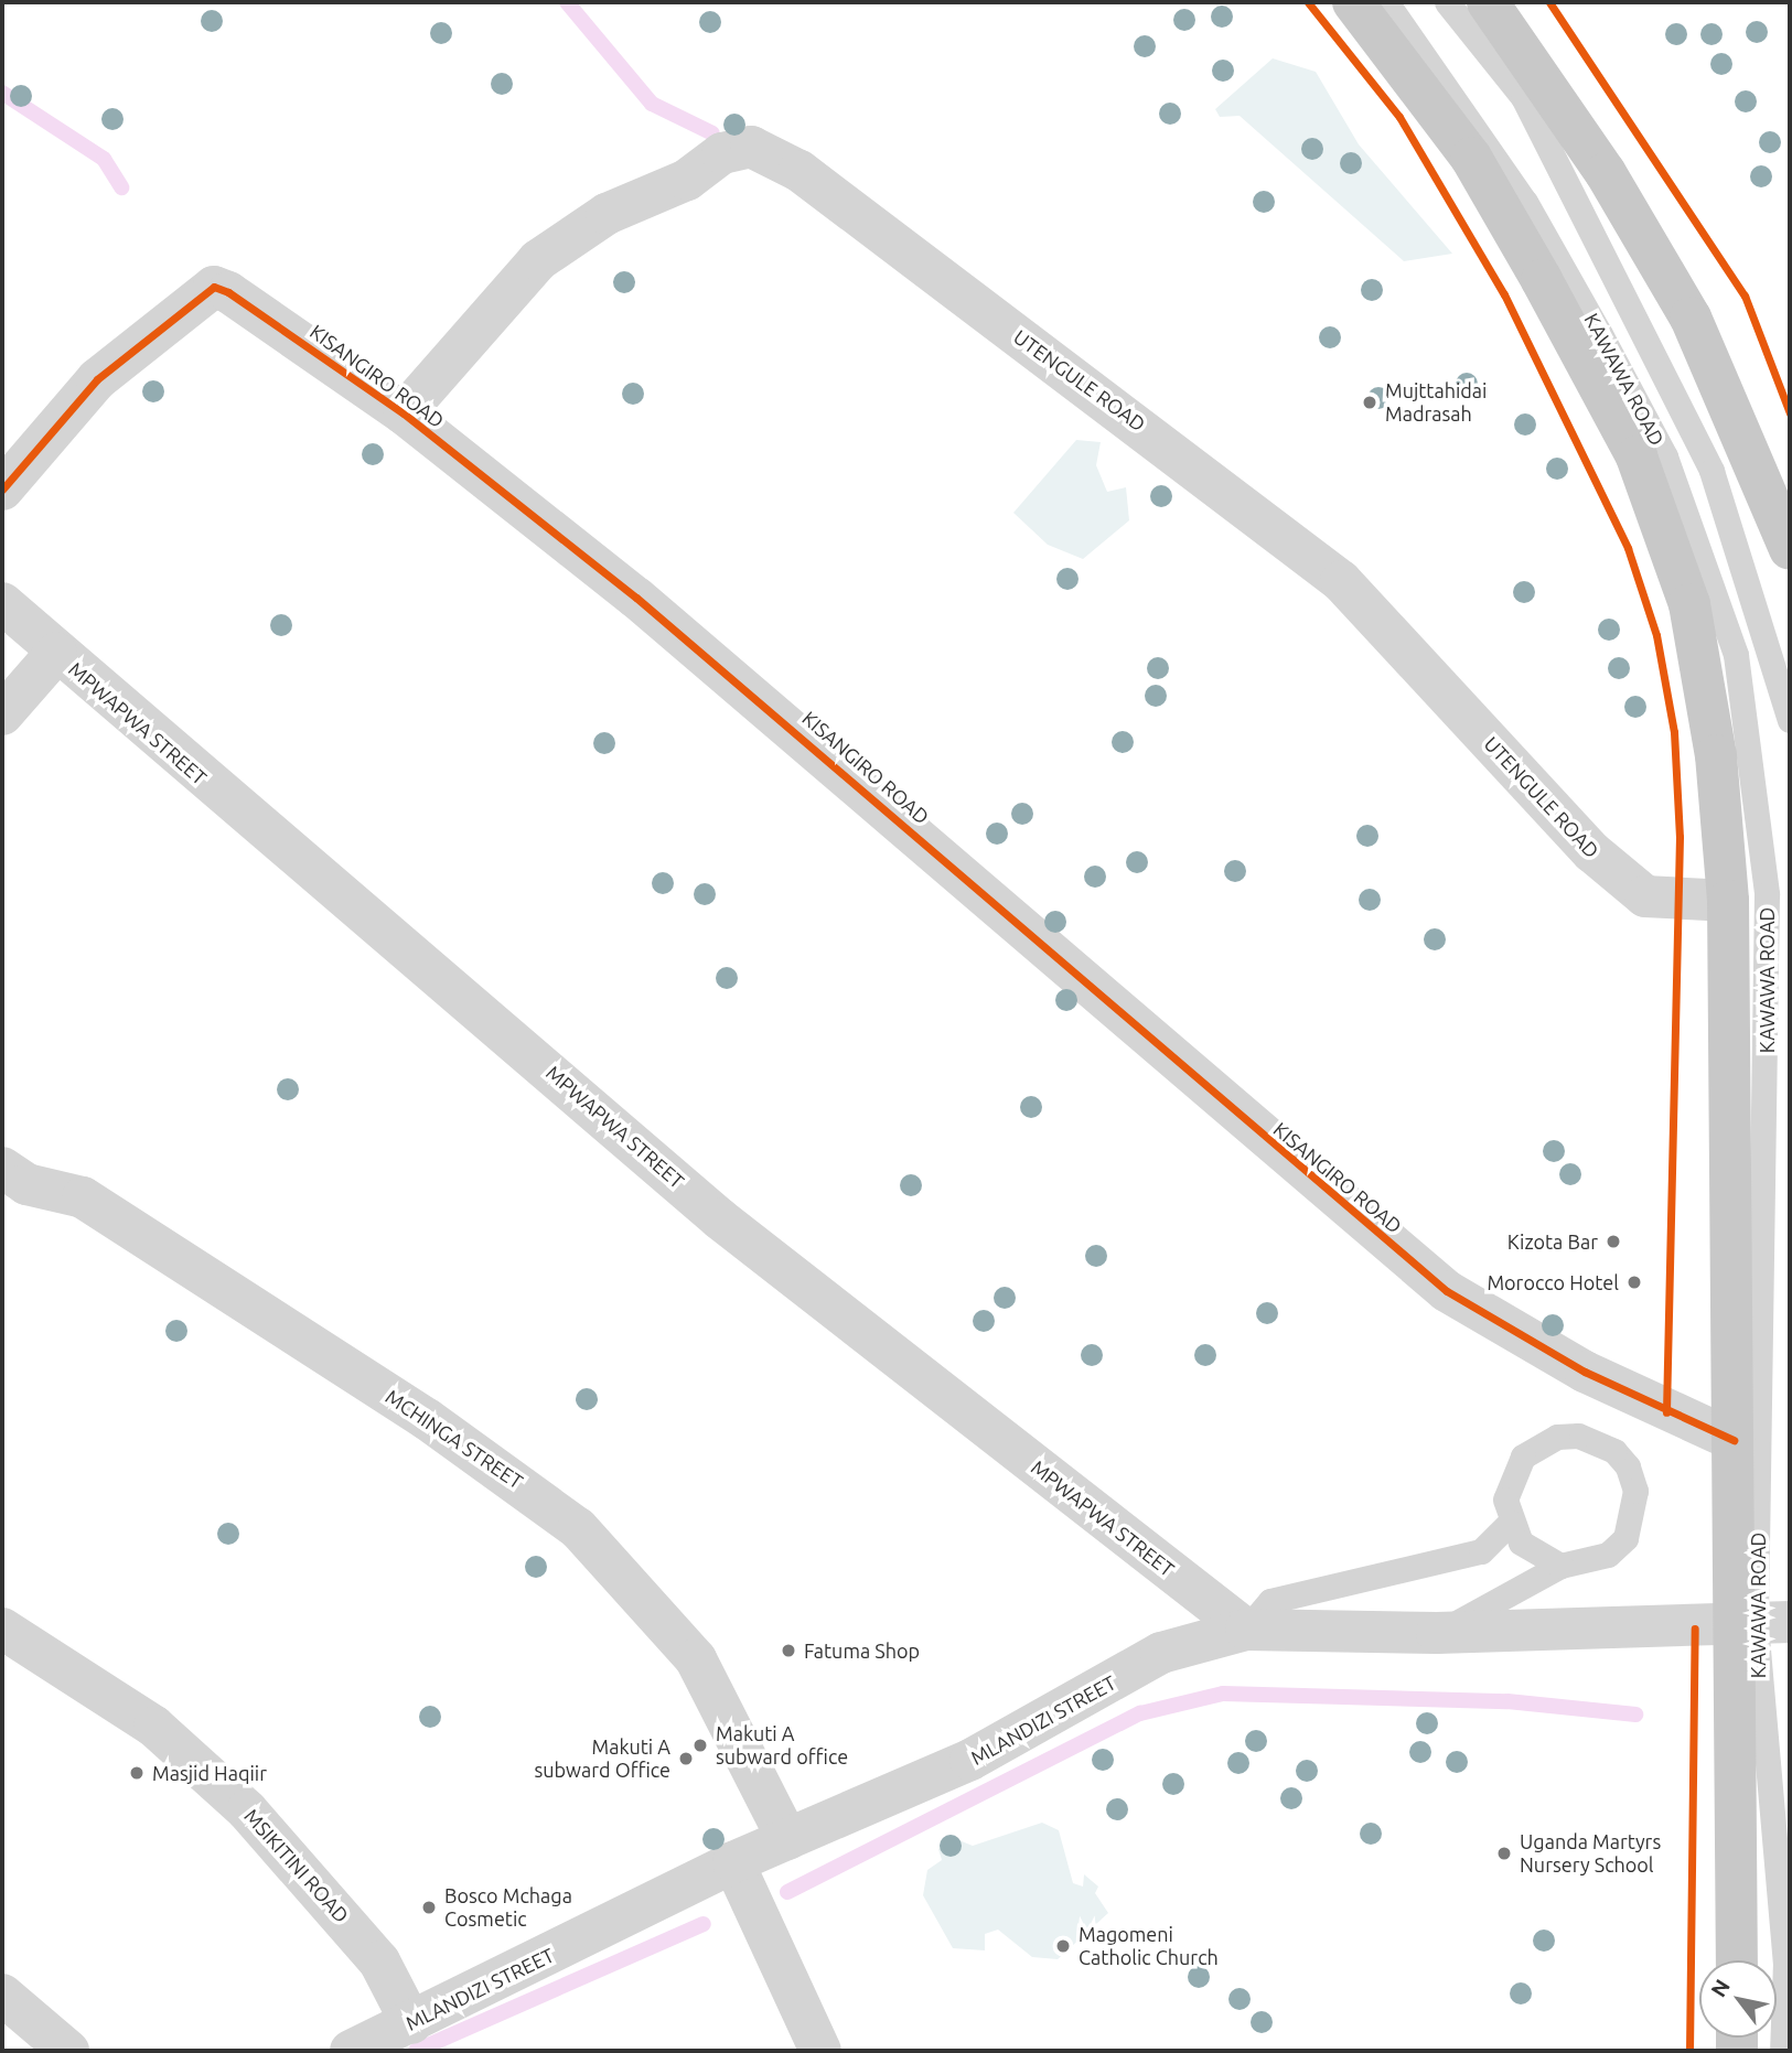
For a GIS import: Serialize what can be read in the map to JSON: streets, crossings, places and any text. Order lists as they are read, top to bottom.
{
  "streets": {
    "main road": ["KAWAWA ROAD"],
    "street": [
      "KISANGIRO ROAD",
      "UTENGULE ROAD",
      "MPWAPWA STREET",
      "MCHINGA STREET",
      "MLANDIZI STREET",
      "MSIKITINI ROAD"
    ]
  },
  "crossings": [
    ["KISANGIRO ROAD", "KAWAWA ROAD"],
    ["KISANGIRO ROAD", "UTENGULE ROAD"],
    ["KAWAWA ROAD", "UTENGULE ROAD"],
    ["KAWAWA ROAD", "MLANDIZI STREET"],
    ["MPWAPWA STREET", "MLANDIZI STREET"],
    ["MCHINGA STREET", "MLANDIZI STREET"],
    ["MLANDIZI STREET", "MSIKITINI ROAD"]
  ],
  "places": [
    "Mujttahidai Madrasah",
    "Kizota Bar",
    "Morocco Hotel",
    "Fatuma Shop",
    "Makuti A subward office",
    "Makuti A subward Office",
    "Masjid Haqiir",
    "Uganda Martyrs Nursery School",
    "Bosco Mchaga Cosmetic",
    "Magomeni Catholic Church"
  ],
  "north": "top left"
}
